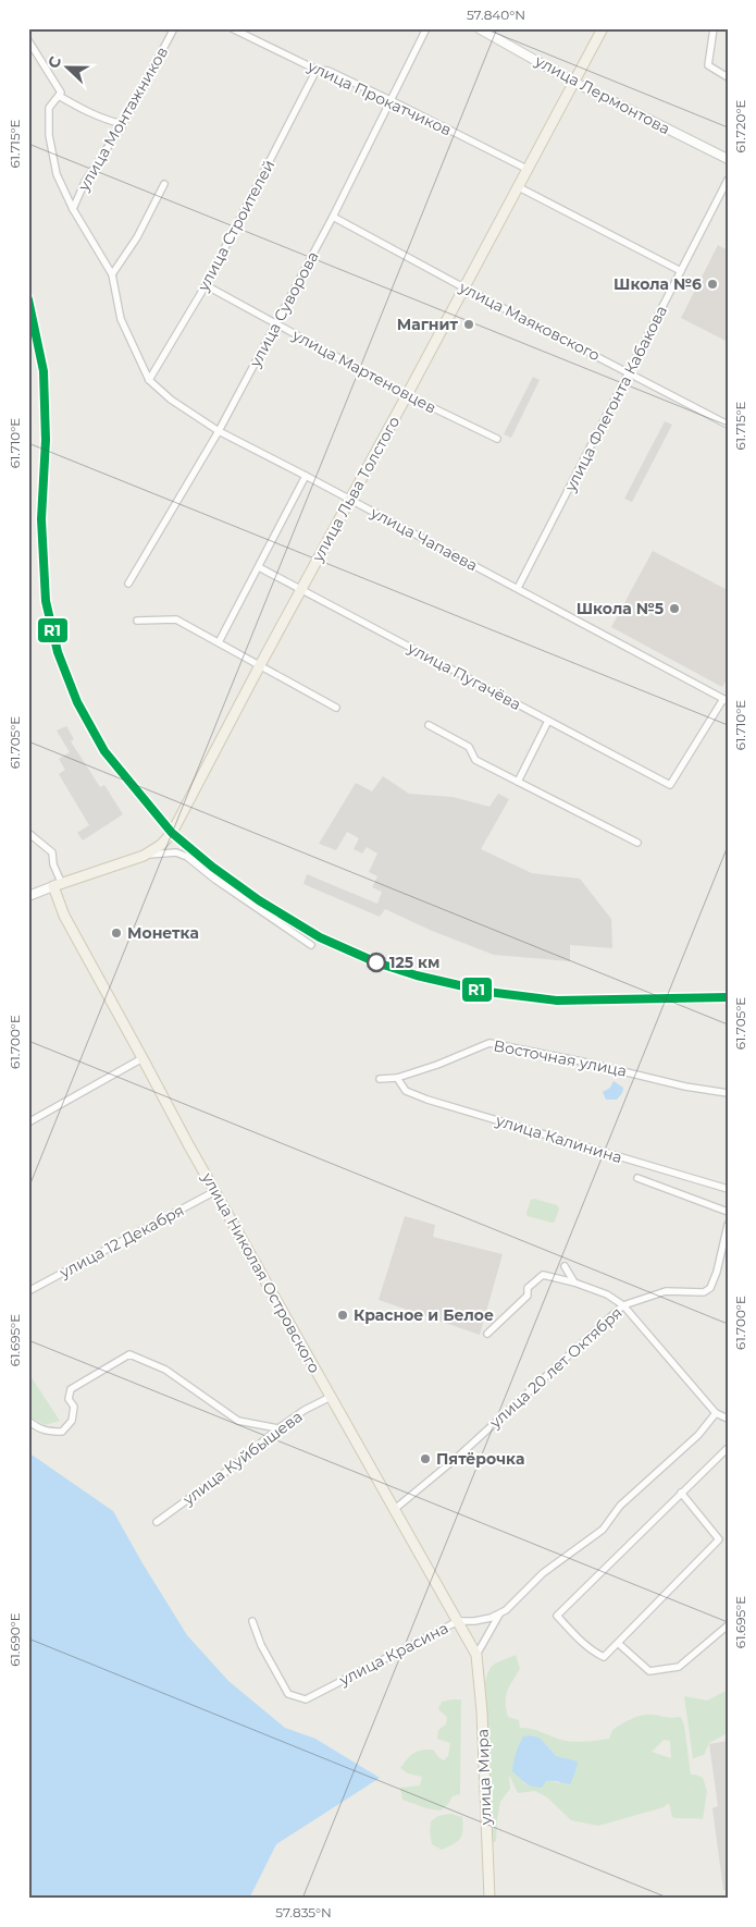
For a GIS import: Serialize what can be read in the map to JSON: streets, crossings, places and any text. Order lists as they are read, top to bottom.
{
  "streets": {
    "main road": ["улица Льва Толстого", "улица Николая Островского", "улица Мира"],
    "street": [
      "улица Лермонтова",
      "улица Прокатчиков",
      "улица Монтажников",
      "улица Строителей",
      "улица Суворова",
      "улица Маяковского",
      "улица Мартеновцев",
      "улица Флегонта Кабакова",
      "улица Чапаева",
      "улица Пугачёва",
      "Восточная улица",
      "улица Калинина",
      "улица 12 Декабря",
      "улица 20 лет Октября",
      "улица Куйбышева",
      "улица Красина"
    ]
  },
  "crossings": [
    ["улица Лермонтова", "улица Льва Толстого"],
    ["улица Прокатчиков", "улица Строителей"],
    ["улица Прокатчиков", "улица Суворова"],
    ["улица Прокатчиков", "улица Льва Толстого"],
    ["улица Монтажников", "улица Чапаева"],
    ["улица Строителей", "улица Мартеновцев"],
    ["улица Строителей", "улица Чапаева"],
    ["улица Суворова", "улица Маяковского"],
    ["улица Суворова", "улица Мартеновцев"],
    ["улица Суворова", "улица Чапаева"],
    ["улица Маяковского", "улица Флегонта Кабакова"],
    ["улица Маяковского", "улица Льва Толстого"],
    ["улица Мартеновцев", "улица Льва Толстого"],
    ["улица Флегонта Кабакова", "улица Чапаева"],
    ["улица Льва Толстого", "улица Чапаева"],
    ["улица Льва Толстого", "улица Пугачёва"],
    ["улица Льва Толстого", "улица Николая Островского"],
    ["улица Чапаева", "улица Пугачёва"],
    ["Восточная улица", "улица Калинина"],
    ["улица 12 Декабря", "улица Николая Островского"],
    ["улица Николая Островского", "улица 20 лет Октября"],
    ["улица Николая Островского", "улица Куйбышева"],
    ["улица Николая Островского", "улица Красина"],
    ["улица Николая Островского", "улица Мира"]
  ],
  "places": [
    "Школа №6",
    "Магнит",
    "Школа №5",
    "Монетка",
    "125 км",
    "Красное и Белое",
    "Пятёрочка"
  ],
  "lines": ["transit line R1"],
  "north": "left",
  "coordinates": [
    "57.840°N",
    "61.720°E",
    "61.715°E",
    "61.710°E",
    "61.705°E",
    "61.700°E",
    "61.695°E",
    "61.690°E",
    "57.835°N"
  ]
}
